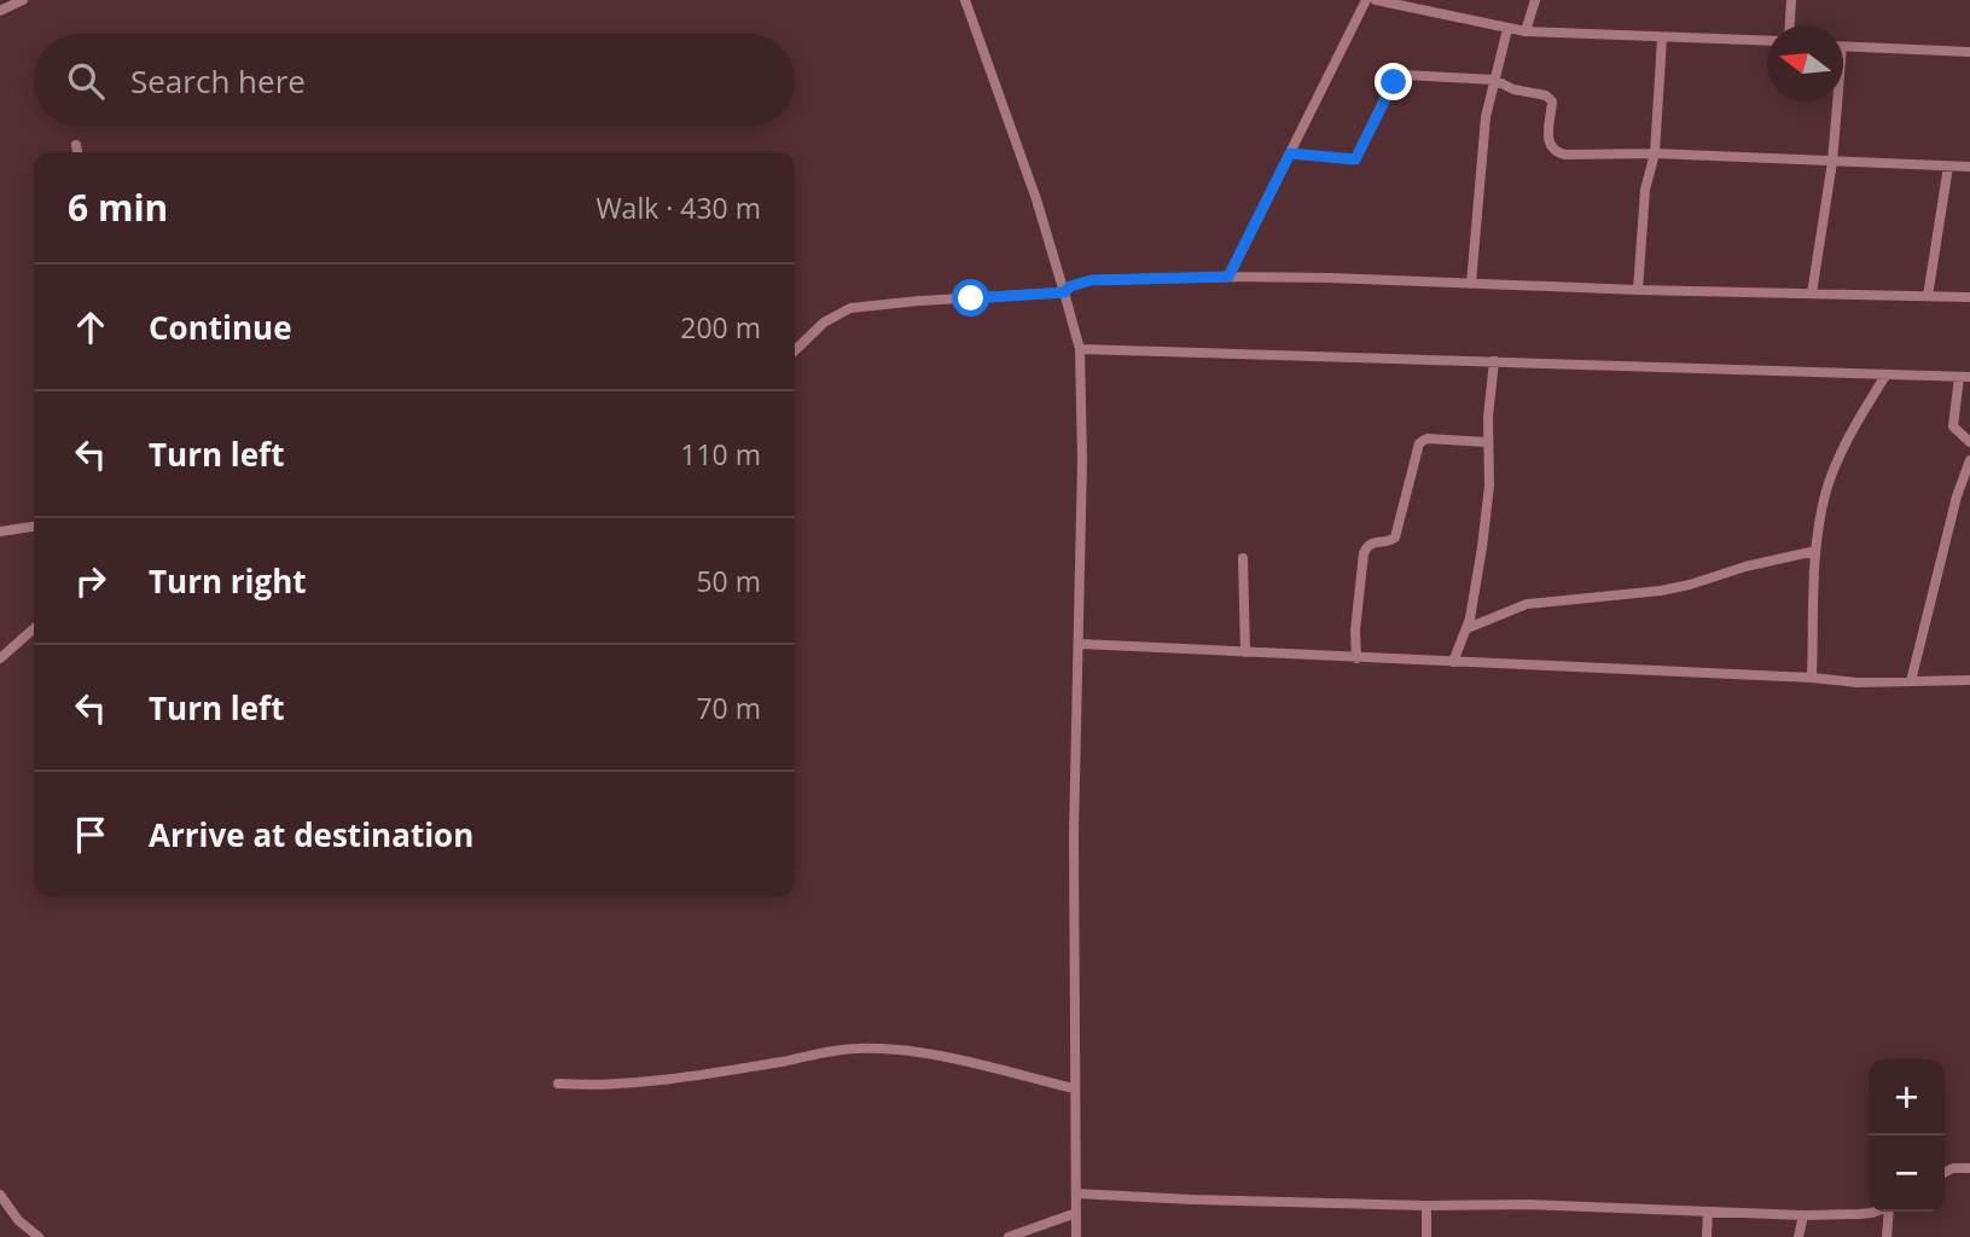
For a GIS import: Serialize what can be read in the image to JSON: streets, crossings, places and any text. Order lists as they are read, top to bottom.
{
  "north": "left",
  "page": {
    "search": "Search here",
    "heading": ["6 min", "Walk · 430 m"],
    "list": [
      ["Continue", "200 m"],
      ["Turn left", "110 m"],
      ["Turn right", "50 m"],
      ["Turn left", "70 m"],
      "Arrive at destination"
    ],
    "map_buttons": ["+", "−"]
  }
}
